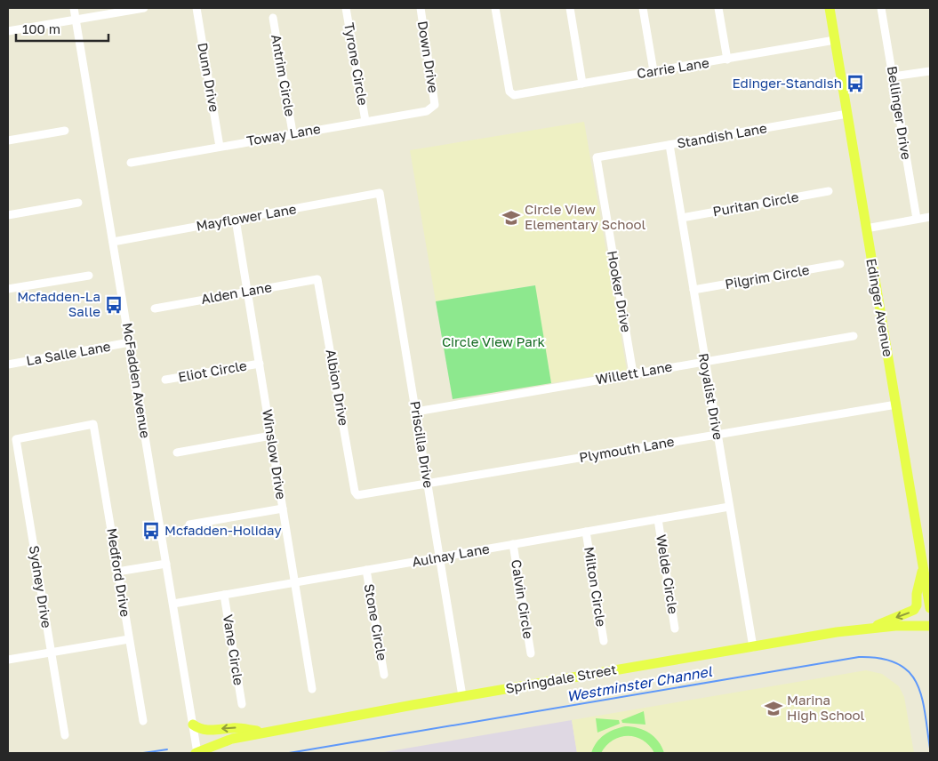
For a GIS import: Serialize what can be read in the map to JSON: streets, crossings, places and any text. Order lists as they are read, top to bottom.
{
  "streets": {
    "main road": ["Edinger Avenue", "Springdale Street"],
    "street": [
      "Down Drive",
      "Tyrone Circle",
      "Carrie Lane",
      "Antrim Circle",
      "Dunn Drive",
      "Bellinger Drive",
      "Toway Lane",
      "Standish Lane",
      "Puritan Circle",
      "Mayflower Lane",
      "Pilgrim Circle",
      "Hooker Drive",
      "Alden Lane",
      "La Salle Lane",
      "Eliot Circle",
      "Willett Lane",
      "McFadden Avenue",
      "Albion Drive",
      "Royalist Drive",
      "Priscilla Drive",
      "Plymouth Lane",
      "Winslow Drive",
      "Aulnay Lane",
      "Medford Drive",
      "Welde Circle",
      "Sydney Drive",
      "Milton Circle",
      "Calvin Circle",
      "Stone Circle",
      "Vane Circle"
    ]
  },
  "crossings": [
    ["Down Drive", "Toway Lane"],
    ["Tyrone Circle", "Toway Lane"],
    ["Carrie Lane", "Edinger Avenue"],
    ["Antrim Circle", "Toway Lane"],
    ["Dunn Drive", "Toway Lane"],
    ["Standish Lane", "Hooker Drive"],
    ["Standish Lane", "Edinger Avenue"],
    ["Standish Lane", "Royalist Drive"],
    ["Puritan Circle", "Royalist Drive"],
    ["Mayflower Lane", "McFadden Avenue"],
    ["Mayflower Lane", "Priscilla Drive"],
    ["Mayflower Lane", "Winslow Drive"],
    ["Pilgrim Circle", "Royalist Drive"],
    ["Hooker Drive", "Willett Lane"],
    ["Alden Lane", "Albion Drive"],
    ["Alden Lane", "Winslow Drive"],
    ["Edinger Avenue", "Plymouth Lane"],
    ["La Salle Lane", "McFadden Avenue"],
    ["Eliot Circle", "Winslow Drive"],
    ["Willett Lane", "Royalist Drive"],
    ["Willett Lane", "Priscilla Drive"],
    ["McFadden Avenue", "Aulnay Lane"],
    ["McFadden Avenue", "Springdale Street"],
    ["Albion Drive", "Plymouth Lane"],
    ["Royalist Drive", "Plymouth Lane"],
    ["Royalist Drive", "Aulnay Lane"],
    ["Royalist Drive", "Springdale Street"],
    ["Priscilla Drive", "Plymouth Lane"],
    ["Priscilla Drive", "Aulnay Lane"],
    ["Priscilla Drive", "Springdale Street"],
    ["Winslow Drive", "Aulnay Lane"],
    ["Aulnay Lane", "Welde Circle"],
    ["Aulnay Lane", "Milton Circle"],
    ["Aulnay Lane", "Calvin Circle"],
    ["Aulnay Lane", "Stone Circle"],
    ["Aulnay Lane", "Vane Circle"],
    ["Medford Drive", "Sydney Drive"]
  ],
  "water": ["Westminster Channel"],
  "parks": ["Circle View Park"],
  "places": {
    "bus stop": ["Edinger-Standish", "Mcfadden-La Salle", "Mcfadden-Holiday"],
    "school or university": ["Circle View Elementary School", "Marina High School"]
  },
  "scale_bar": "100 m"
}
